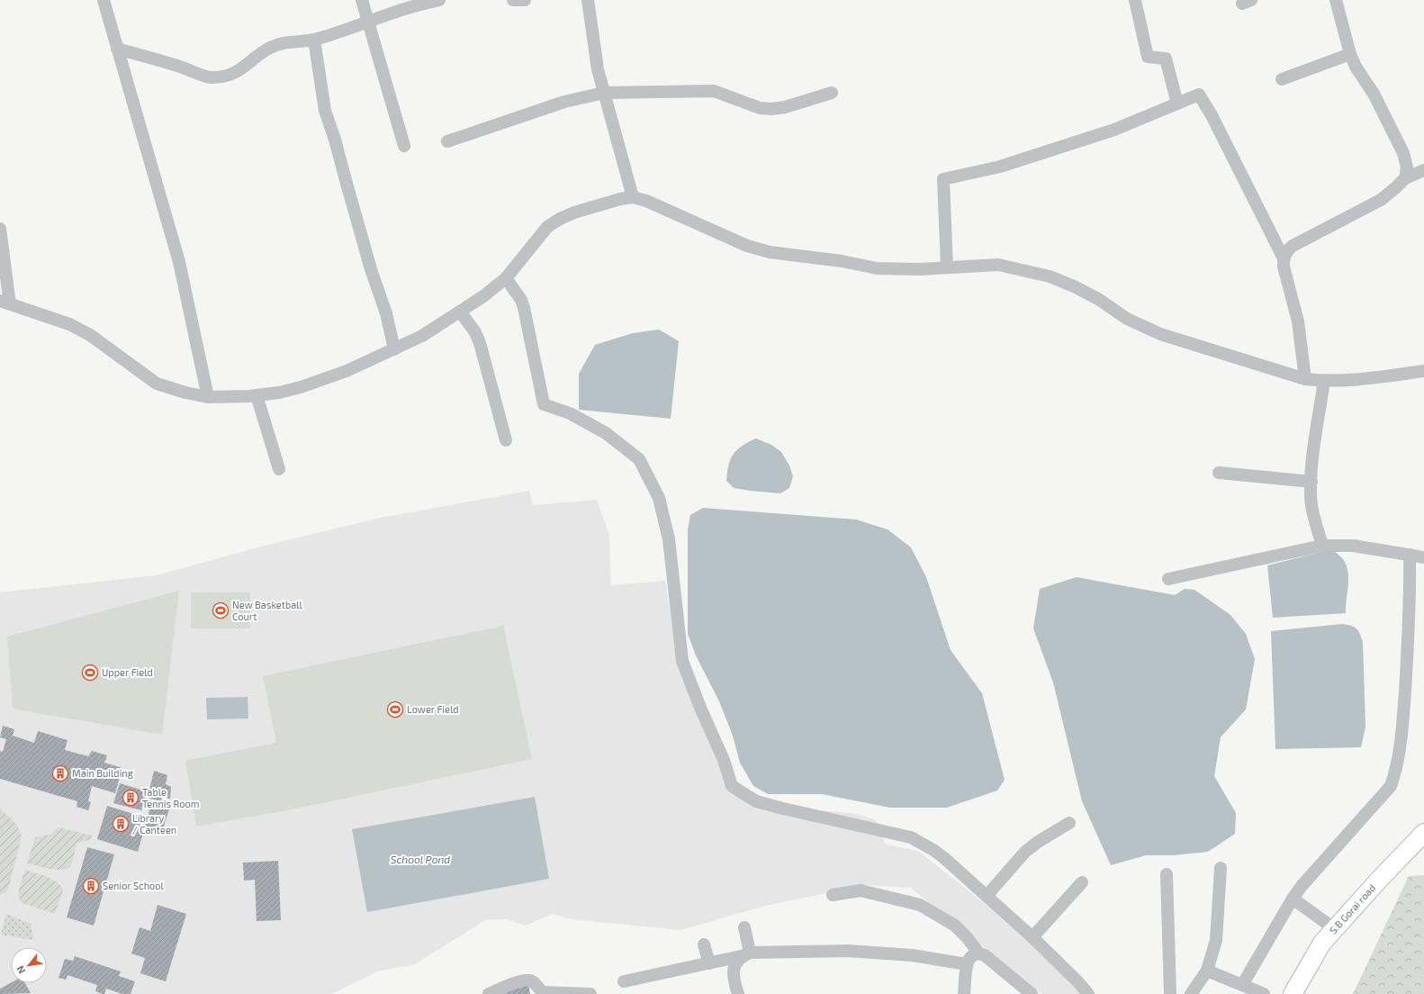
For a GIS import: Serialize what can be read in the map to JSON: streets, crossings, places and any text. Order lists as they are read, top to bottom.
{
  "streets": {
    "street": ["S.B Gorai road"]
  },
  "water": ["School Pond"],
  "places": {
    "sports": ["New Basketball Court", "Upper Field", "Lower Field"],
    "building": [
      "Main Building",
      "Table Tennis Room",
      "Library / Canteen",
      "Senior School"
    ]
  },
  "north": "bottom left"
}
